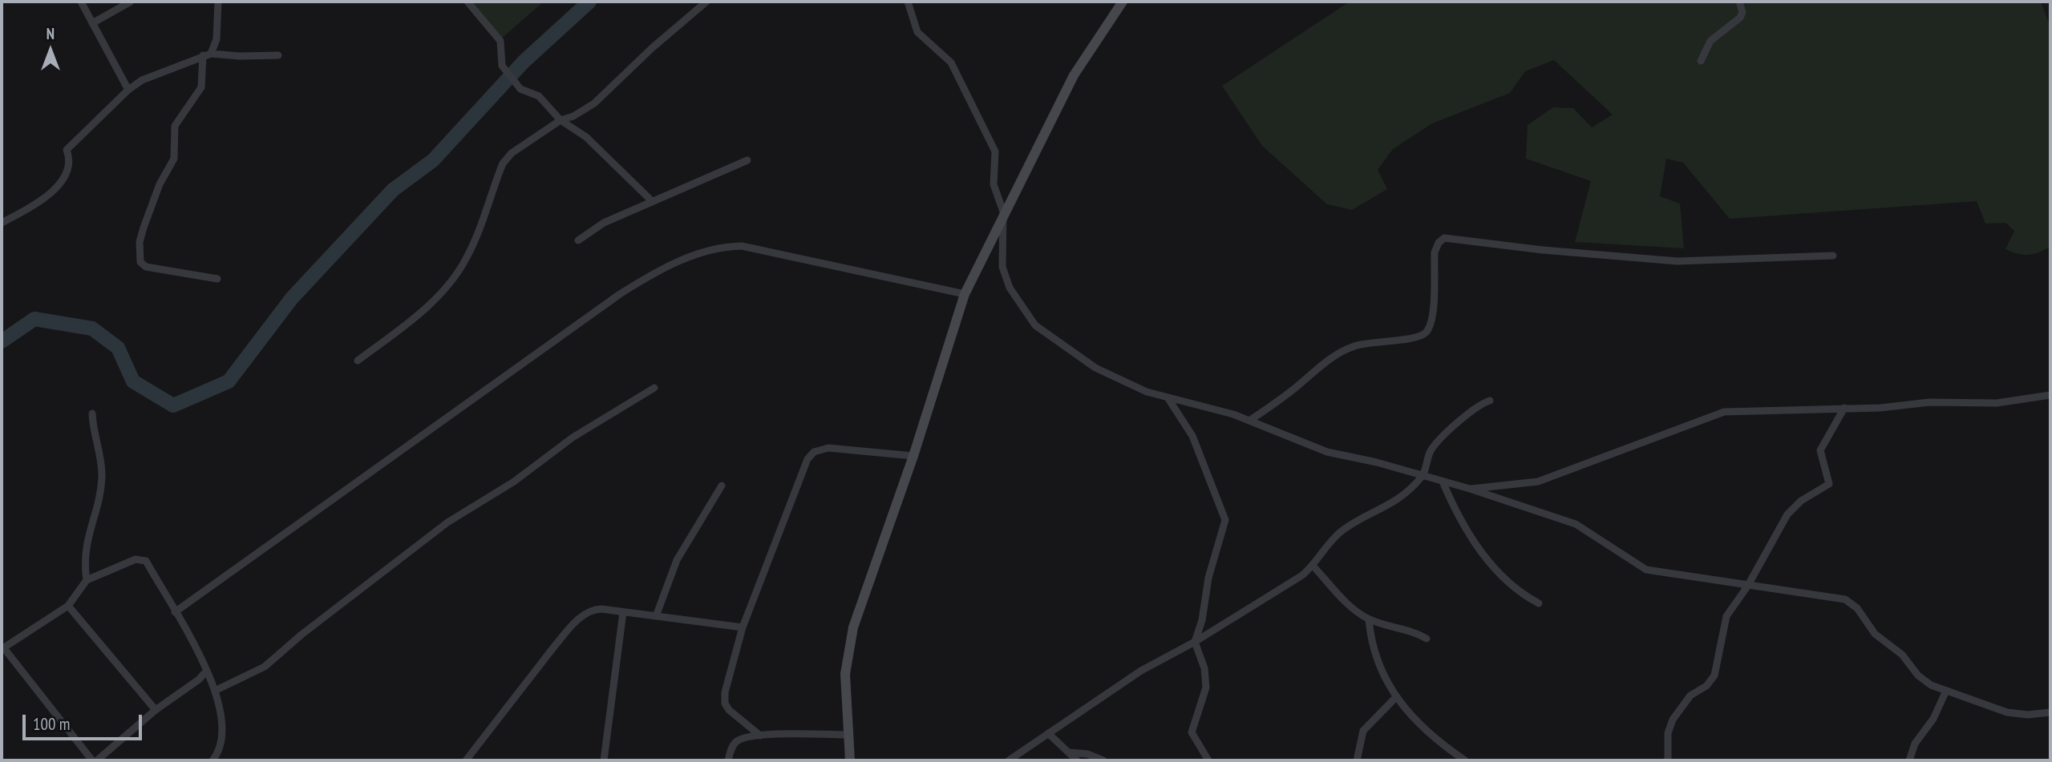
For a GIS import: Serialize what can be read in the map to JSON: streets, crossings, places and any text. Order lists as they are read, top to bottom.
{
  "scale_bar": "100 m",
  "north": "top"
}
